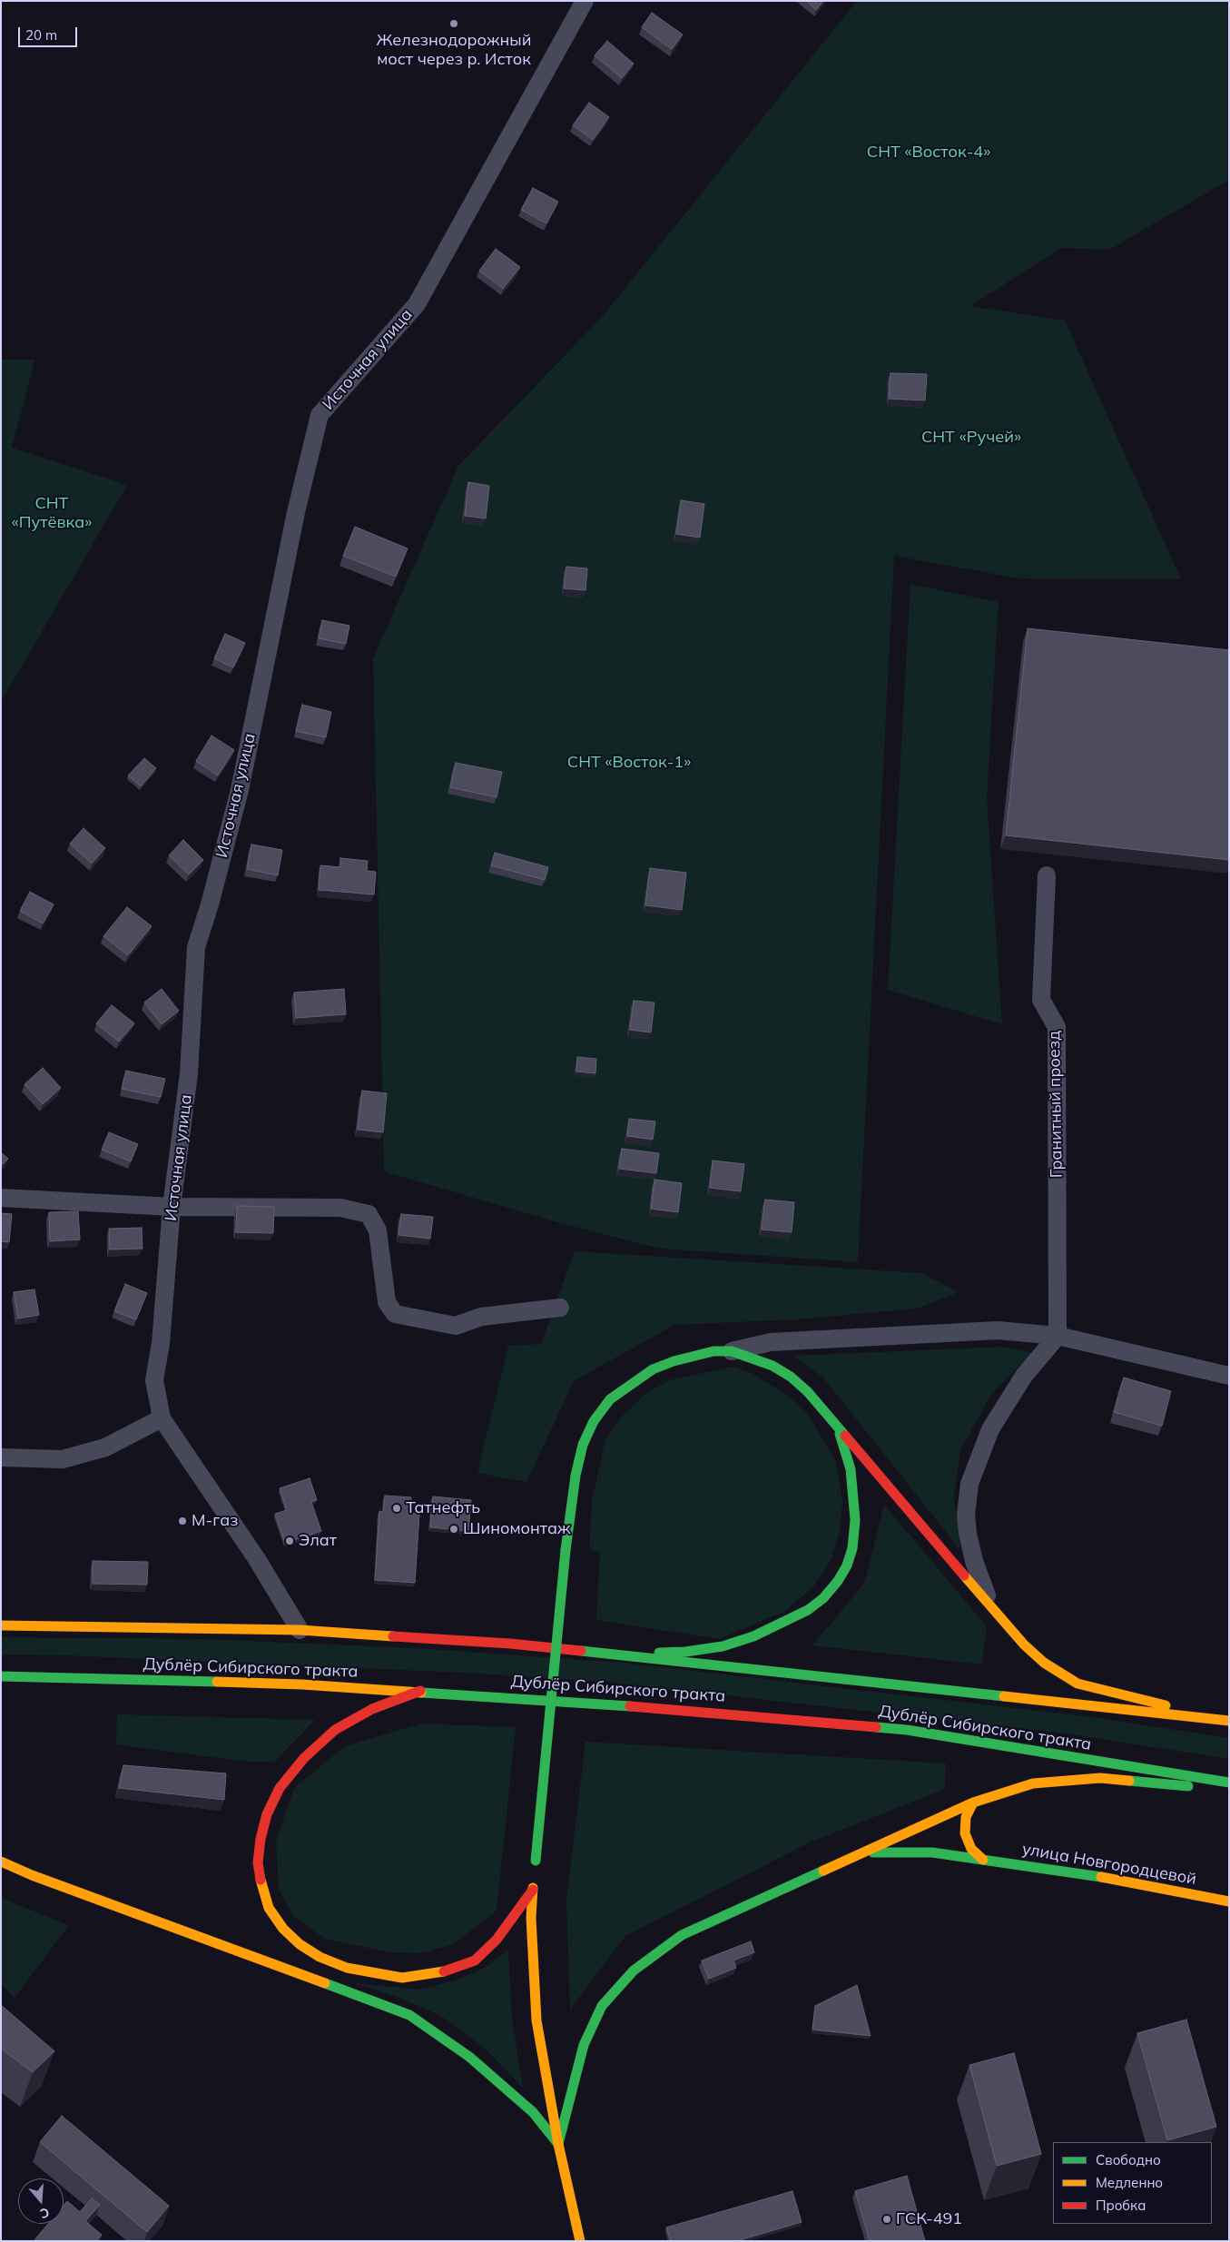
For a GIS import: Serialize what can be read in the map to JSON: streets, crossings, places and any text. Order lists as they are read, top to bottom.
{
  "streets": {
    "main road": ["Дублёр Сибирского тракта", "улица Новгородцевой"],
    "street": ["Источная улица", "Гранитный проезд"]
  },
  "crossings": [
    ["Источная улица", "Дублёр Сибирского тракта"]
  ],
  "parks": [
    "СНТ «Восток-4»",
    "СНТ «Ручей»",
    "СНТ «Путёвка»",
    "СНТ «Восток-1»"
  ],
  "places": [
    "Железнодорожный мост через р. Исток",
    "Татнефть",
    "М-газ",
    "Шиномонтаж",
    "Элат",
    "ГСК-491"
  ],
  "legend": ["Свободно", "Медленно", "Пробка"],
  "scale_bar": "20 m",
  "north": "bottom"
}
